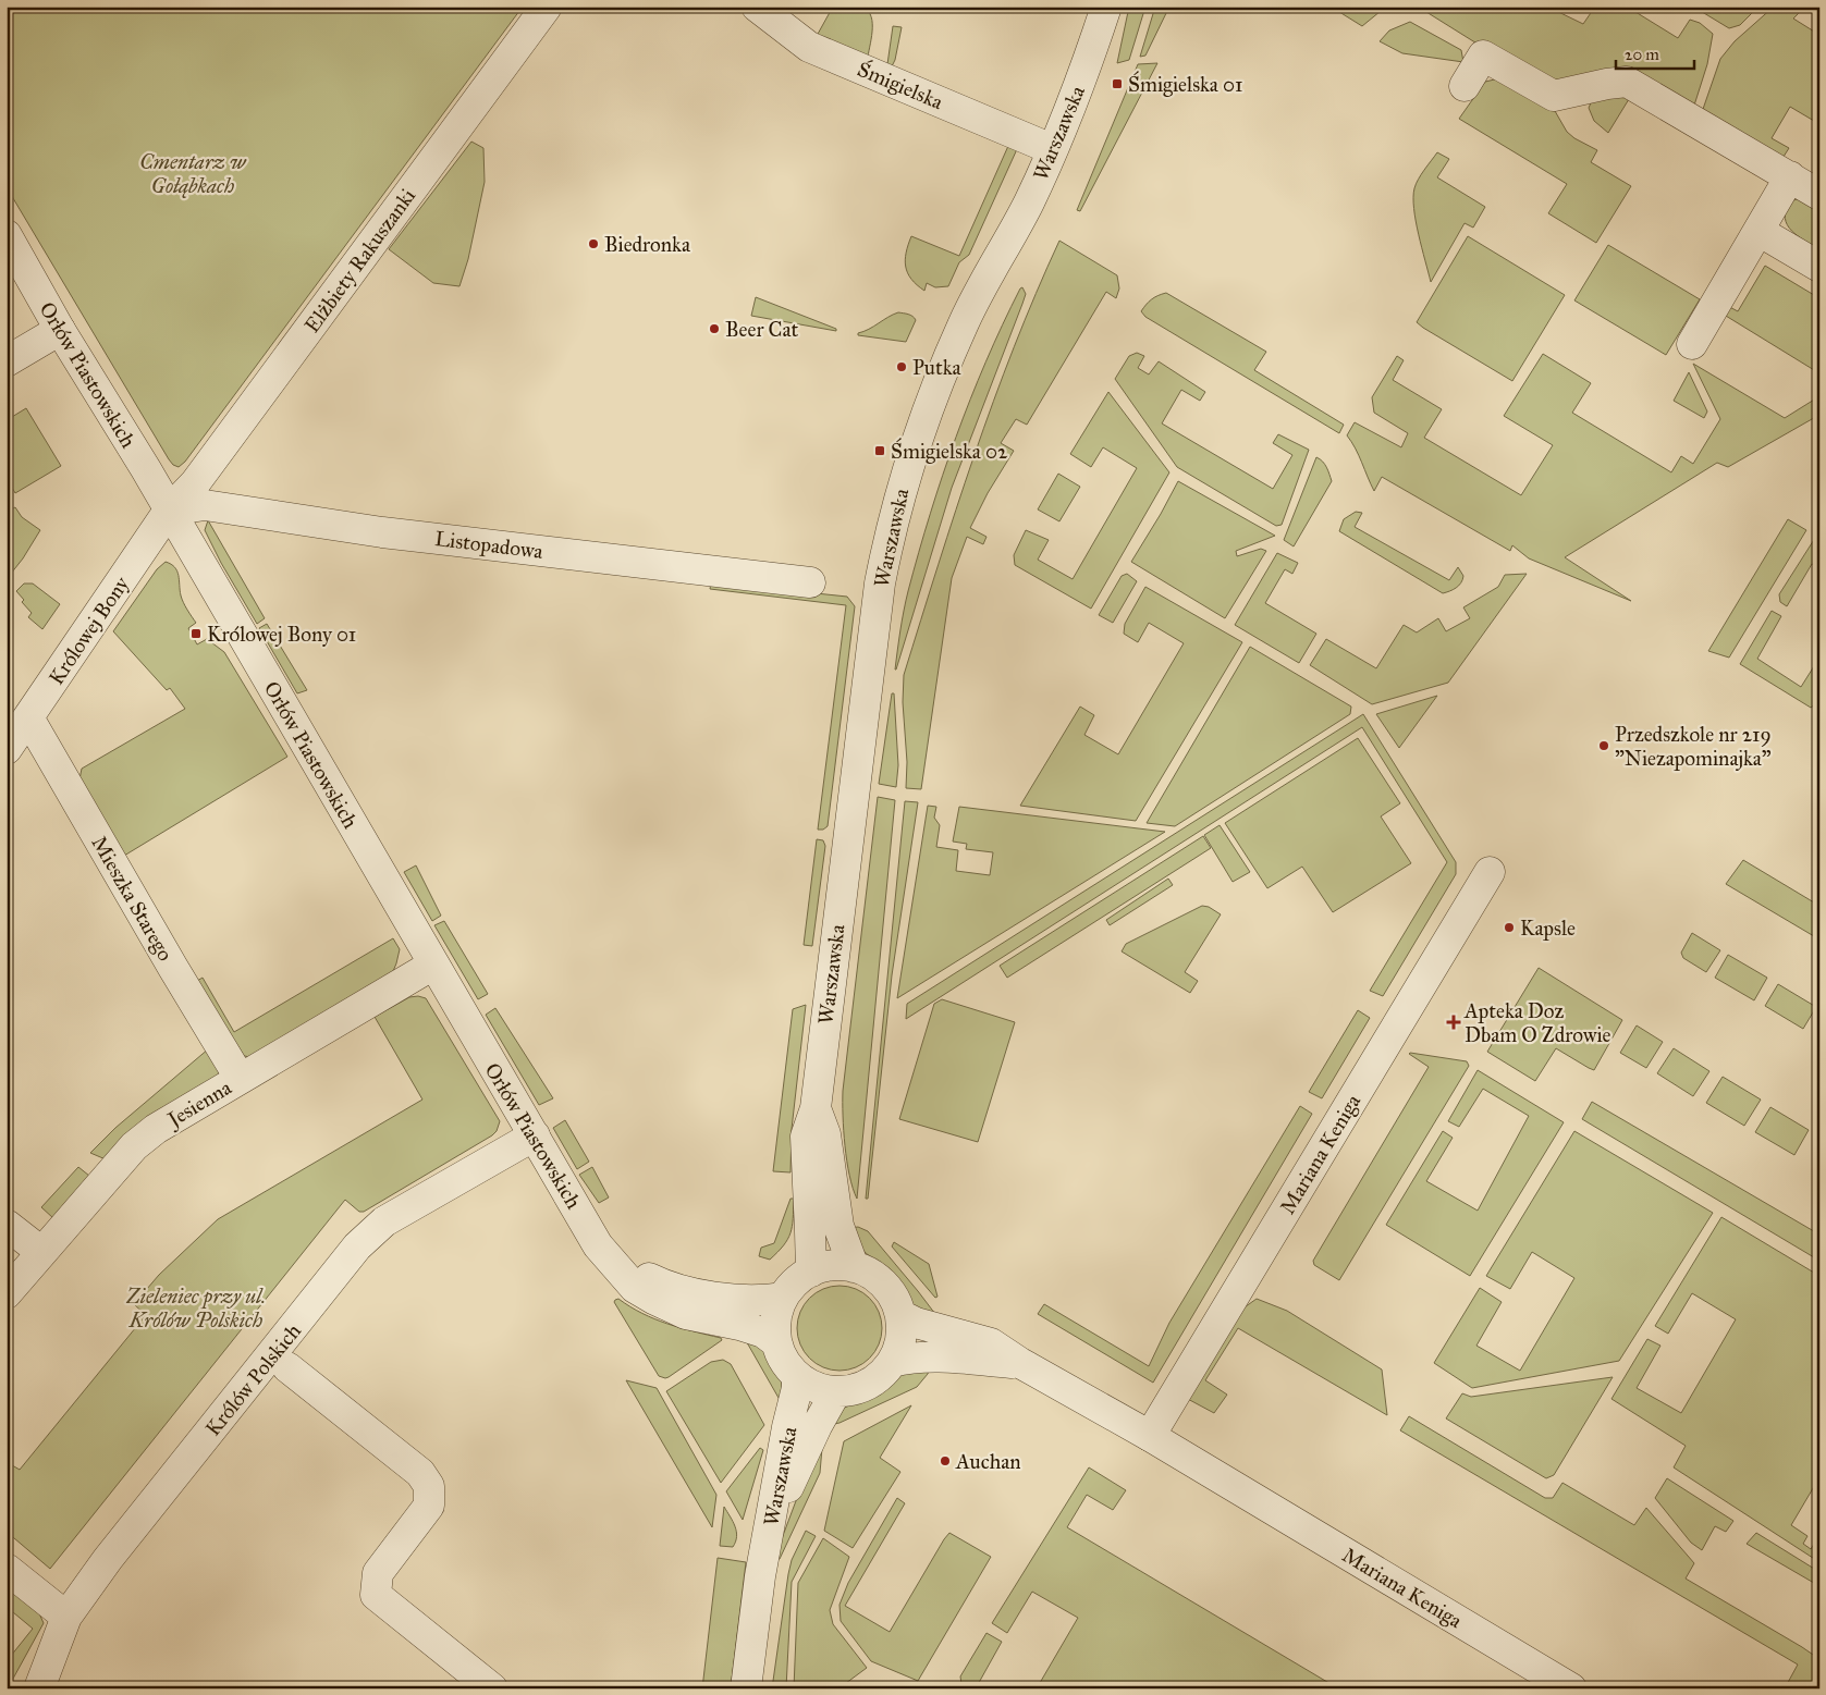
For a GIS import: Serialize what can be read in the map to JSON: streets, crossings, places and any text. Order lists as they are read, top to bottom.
{
  "streets": {
    "street": [
      "Śmigielska",
      "Warszawska",
      "Elżbiety Rakuszanki",
      "Orłów Piastowskich",
      "Listopadowa",
      "Królowej Bony",
      "Mieszka Starego",
      "Jesienna",
      "Mariana Keniga",
      "Królów Polskich"
    ]
  },
  "crossings": [
    ["Śmigielska", "Warszawska"],
    ["Warszawska", "Orłów Piastowskich"],
    ["Warszawska", "Mariana Keniga"],
    ["Elżbiety Rakuszanki", "Orłów Piastowskich"],
    ["Elżbiety Rakuszanki", "Listopadowa"],
    ["Elżbiety Rakuszanki", "Królowej Bony"],
    ["Orłów Piastowskich", "Listopadowa"],
    ["Orłów Piastowskich", "Królowej Bony"],
    ["Orłów Piastowskich", "Jesienna"],
    ["Orłów Piastowskich", "Mariana Keniga"],
    ["Orłów Piastowskich", "Królów Polskich"],
    ["Listopadowa", "Królowej Bony"],
    ["Królowej Bony", "Mieszka Starego"],
    ["Mieszka Starego", "Jesienna"]
  ],
  "parks": ["Cmentarz w Gołąbkach", "Zieleniec przy ul. Królów Polskich"],
  "places": {
    "transit": ["Śmigielska 01", "Śmigielska 02", "Królowej Bony 01"],
    "other": [
      "Biedronka",
      "Beer Cat",
      "Putka",
      "Przedszkole nr 219 \"Niezapominajka\"",
      "Kapsle",
      "Auchan"
    ],
    "health": ["Apteka Doz Dbam O Zdrowie"]
  },
  "scale_bar": "20 m"
}
